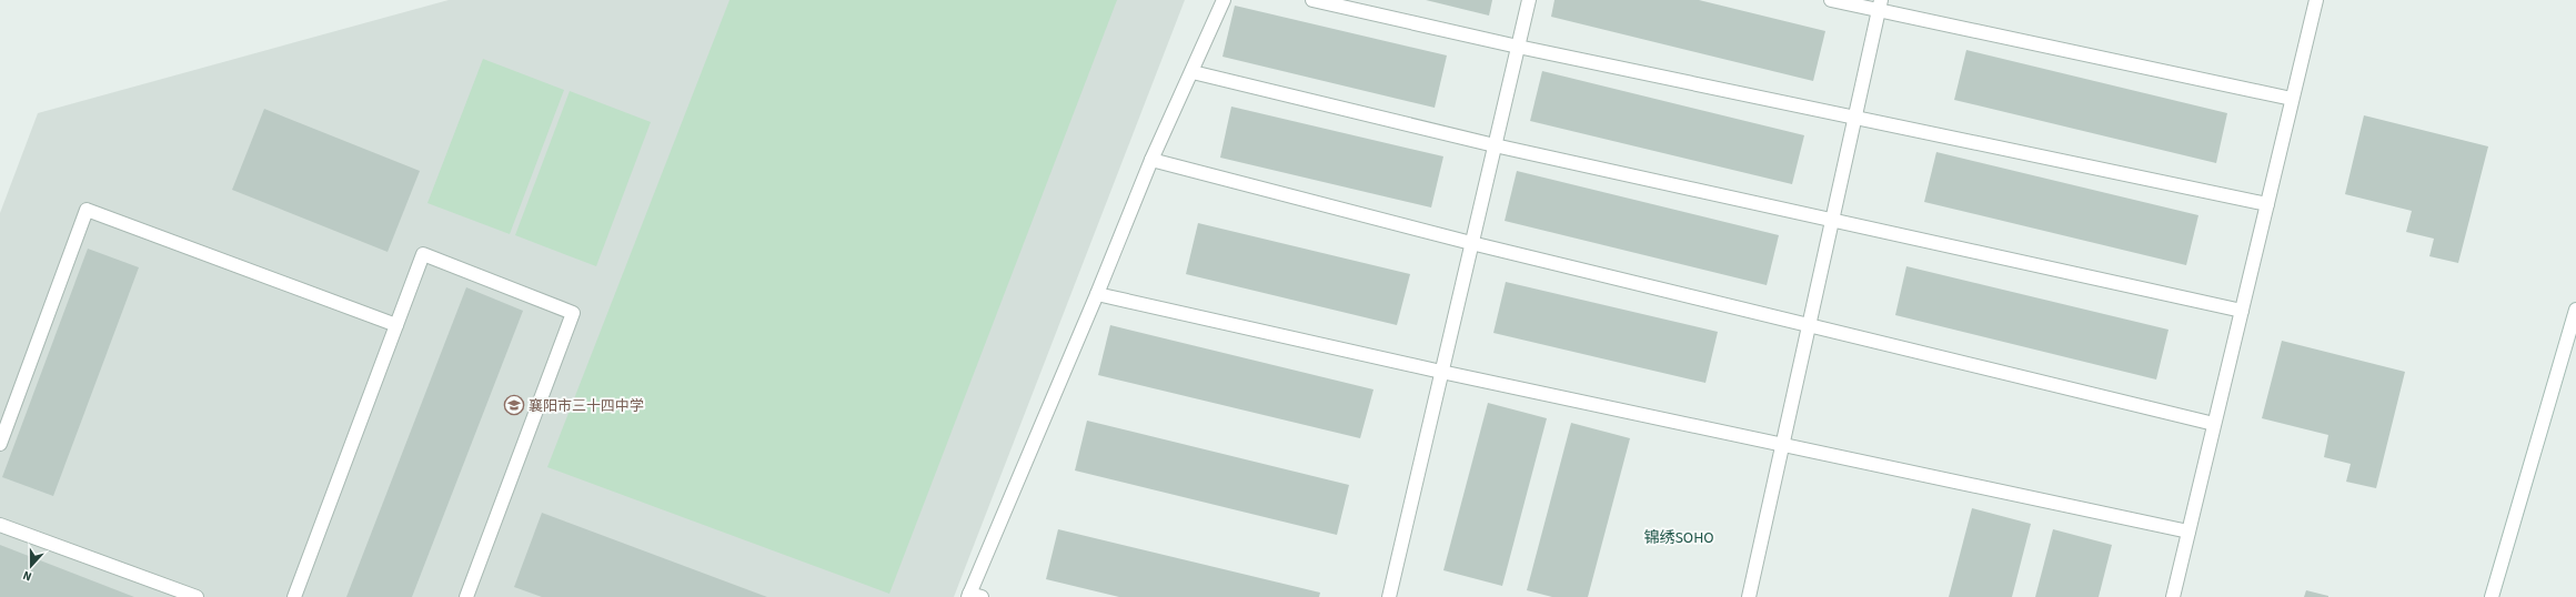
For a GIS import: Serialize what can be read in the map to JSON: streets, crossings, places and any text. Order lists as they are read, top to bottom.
{
  "districts": ["锦绣SOHO"],
  "places": {
    "school or university": ["襄阳市三十四中学"]
  },
  "north": "bottom"
}
